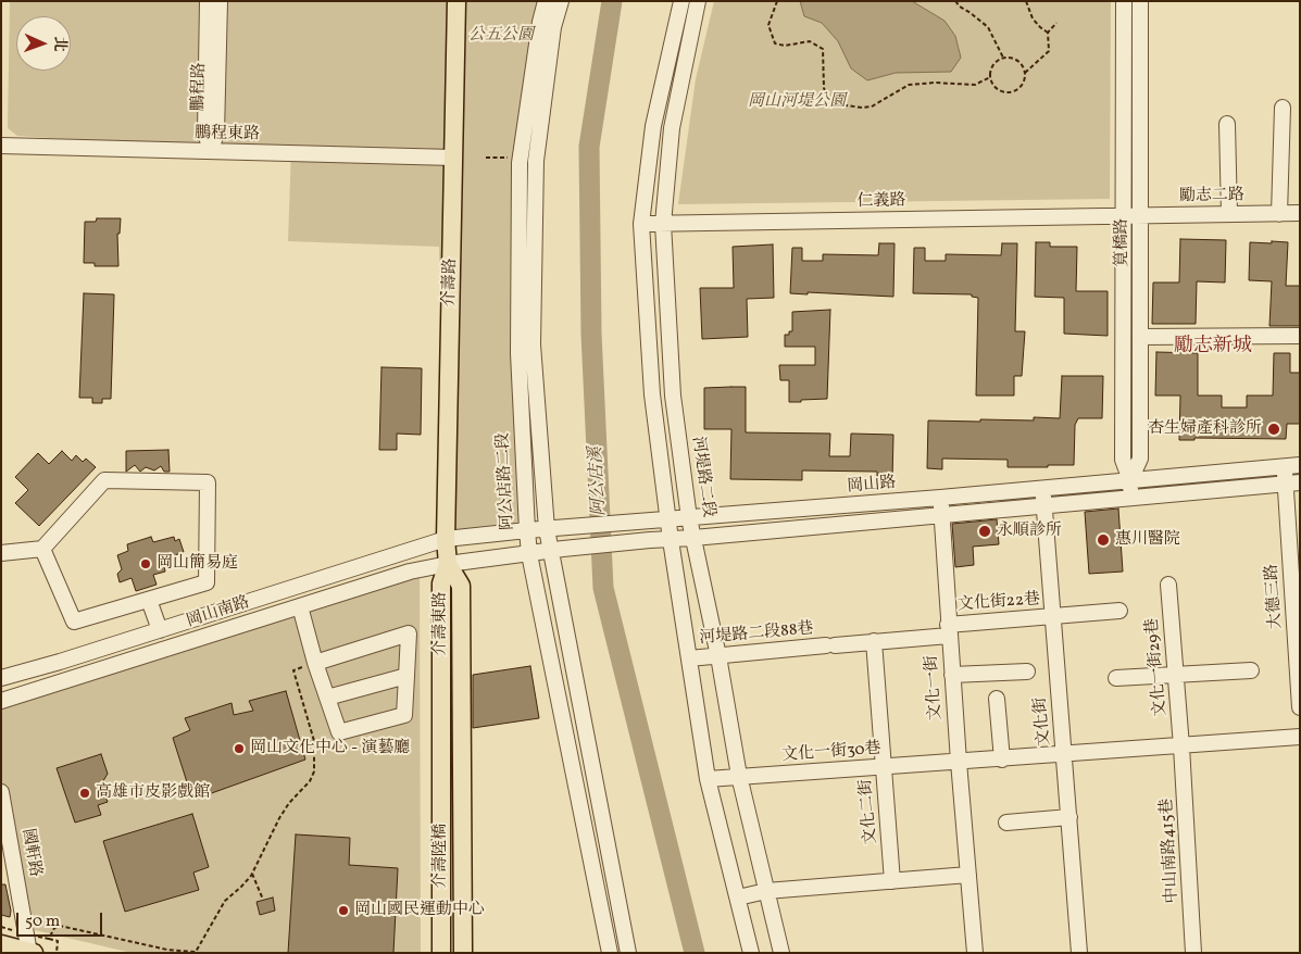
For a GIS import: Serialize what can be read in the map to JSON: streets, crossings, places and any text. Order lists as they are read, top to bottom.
{
  "streets": {
    "main road": ["介壽路", "介壽東路", "介壽陸橋"],
    "street": [
      "鵬程路",
      "鵬程東路",
      "勵志二路",
      "仁義路",
      "筧橋路",
      "河堤路二段",
      "阿公店路二段",
      "岡山路",
      "大德三路",
      "文化街22巷",
      "岡山南路",
      "河堤路二段88巷",
      "文化一街29巷",
      "文化一街",
      "文化街",
      "文化一街30巷",
      "文化二街",
      "中山南路415巷",
      "國軒路"
    ]
  },
  "crossings": [
    ["鵬程路", "鵬程東路"],
    ["鵬程東路", "介壽路"],
    ["勵志二路", "仁義路"],
    ["勵志二路", "筧橋路"],
    ["仁義路", "筧橋路"],
    ["仁義路", "河堤路二段"],
    ["筧橋路", "岡山路"],
    ["介壽路", "岡山路"],
    ["介壽路", "岡山南路"],
    ["介壽路", "介壽東路"],
    ["河堤路二段", "岡山路"],
    ["河堤路二段", "河堤路二段88巷"],
    ["河堤路二段", "文化一街30巷"],
    ["阿公店路二段", "岡山路"],
    ["岡山路", "大德三路"],
    ["岡山路", "岡山南路"],
    ["岡山路", "文化一街"],
    ["岡山路", "文化街"],
    ["文化街22巷", "河堤路二段88巷"],
    ["文化街22巷", "文化一街"],
    ["文化街22巷", "文化街"],
    ["文化街22巷", "文化二街"],
    ["岡山南路", "介壽東路"],
    ["介壽東路", "介壽陸橋"],
    ["河堤路二段88巷", "文化二街"],
    ["文化一街29巷", "中山南路415巷"],
    ["文化一街", "文化一街30巷"],
    ["文化一街30巷", "文化二街"]
  ],
  "districts": ["勵志新城"],
  "water": ["阿公店溪"],
  "parks": ["公五公園", "岡山河堤公園"],
  "places": [
    "杏生婦產科診所",
    "永順診所",
    "惠川醫院",
    "岡山簡易庭",
    "岡山文化中心 - 演藝廳",
    "高雄市皮影戲館",
    "岡山國民運動中心"
  ],
  "scale_bar": "50 m",
  "north": "right"
}
